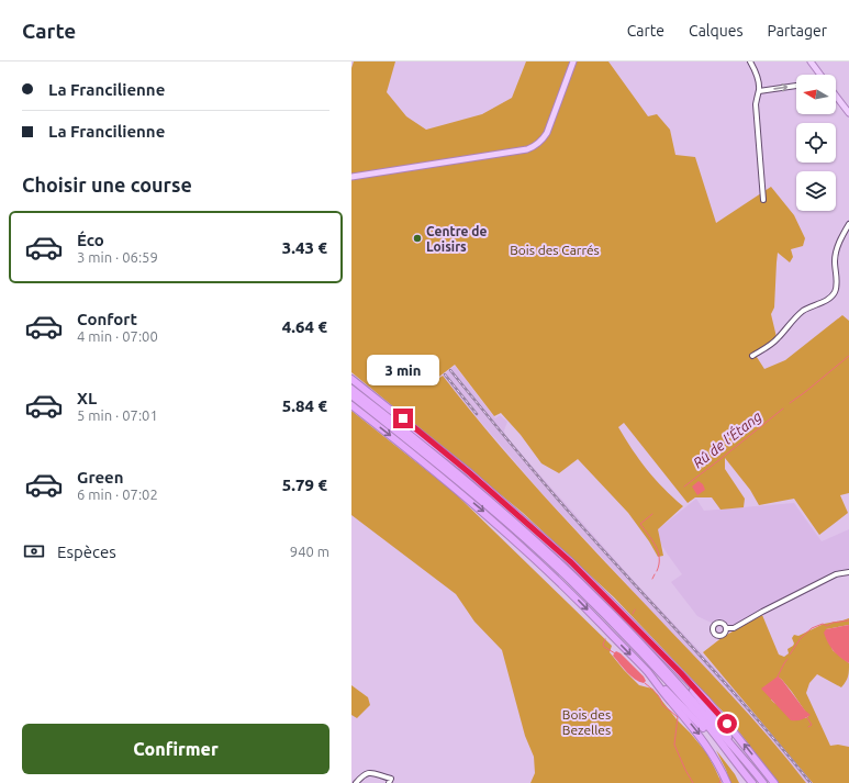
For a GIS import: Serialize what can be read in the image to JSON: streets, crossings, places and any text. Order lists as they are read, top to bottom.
{
  "water": ["Rû de l'Étang"],
  "parks": ["Bois des Carrés", "Bois des Bezelles"],
  "places": ["Centre de Loisirs"],
  "north": "left",
  "page": {
    "header": "Carte",
    "nav": ["Carte", "Calques", "Partager"],
    "banner": ["La Francilienne", "La Francilienne"],
    "heading": "Choisir une course",
    "list": [
      {
        "name": "Éco",
        "note": "3 min · 06:59",
        "value": "3.43 €"
      },
      {
        "name": "Confort",
        "note": "4 min · 07:00",
        "value": "4.64 €"
      },
      {
        "name": "XL",
        "note": "5 min · 07:01",
        "value": "5.84 €"
      },
      {
        "name": "Green",
        "note": "6 min · 07:02",
        "value": "5.79 €"
      }
    ],
    "bubble": "3 min",
    "pay": ["Espèces", "940 m"],
    "buttons": "Confirmer"
  }
}
